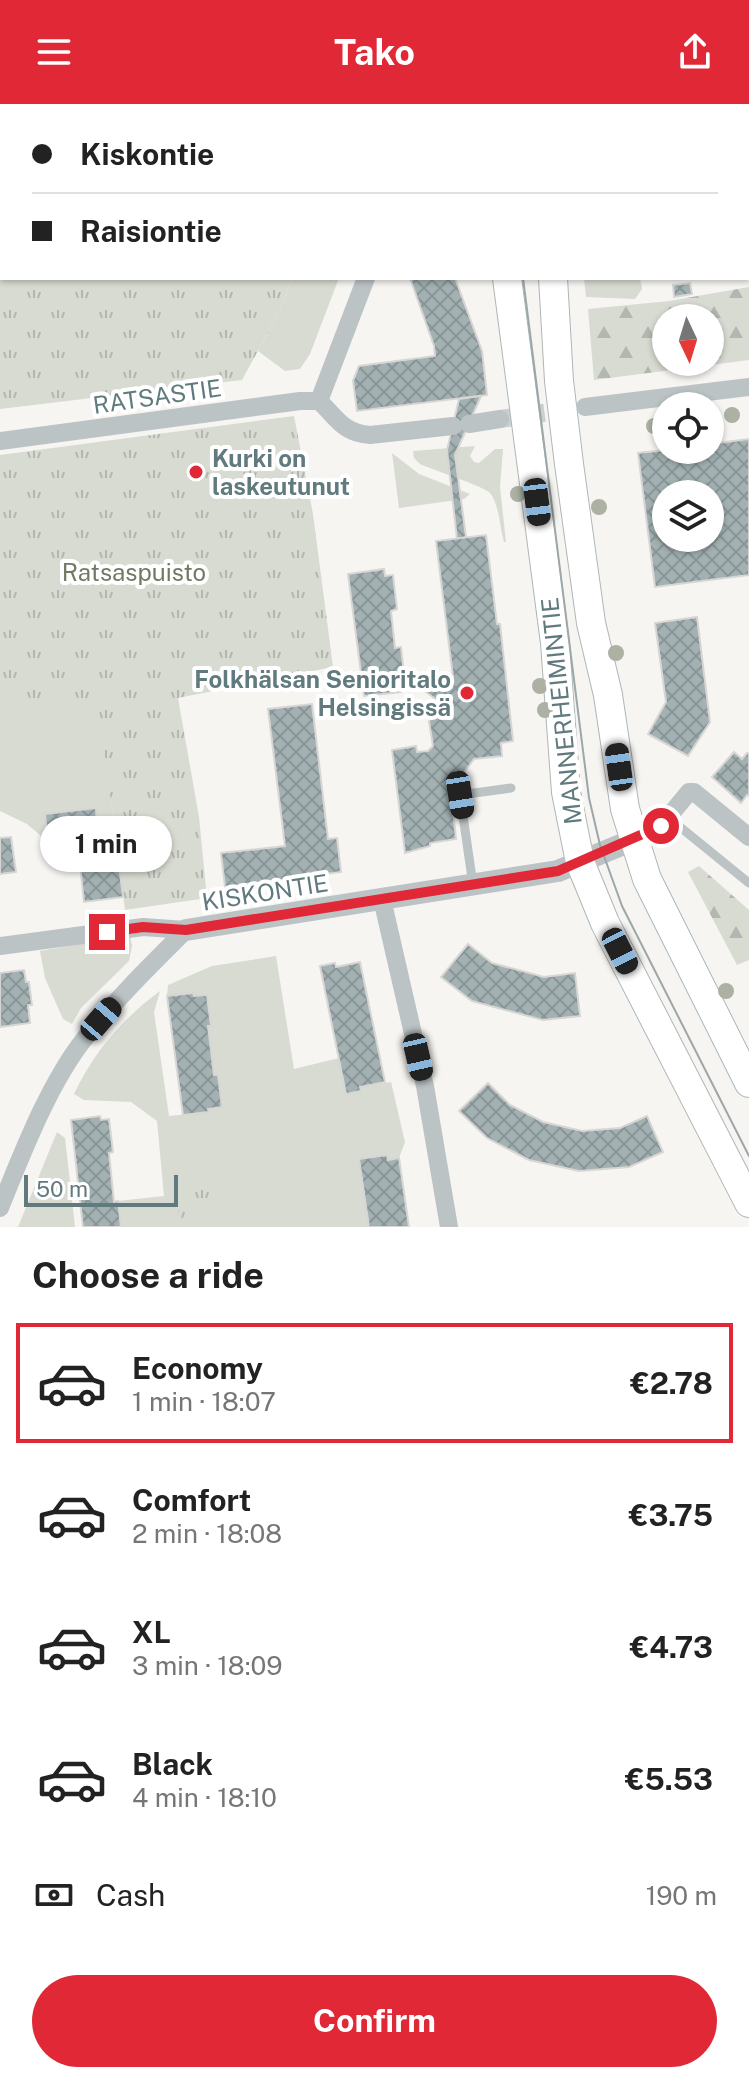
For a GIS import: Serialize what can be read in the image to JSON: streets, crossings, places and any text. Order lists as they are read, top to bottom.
{
  "streets": {
    "main road": ["MANNERHEIMINTIE"],
    "street": ["RATSASTIE", "KISKONTIE"]
  },
  "crossings": [
    ["MANNERHEIMINTIE", "KISKONTIE"]
  ],
  "parks": ["Ratsaspuisto"],
  "places": ["Kurki on laskeutunut", "Folkhälsan Senioritalo Helsingissä"],
  "scale_bar": "50 m",
  "north": "bottom",
  "page": {
    "header": "Tako",
    "banner": ["Kiskontie", "Raisiontie"],
    "bubble": "1 min",
    "scale": "50 m",
    "heading": "Choose a ride",
    "list": [
      {
        "name": "Economy",
        "note": "1 min · 18:07",
        "value": "€2.78"
      },
      {
        "name": "Comfort",
        "note": "2 min · 18:08",
        "value": "€3.75"
      },
      {
        "name": "XL",
        "note": "3 min · 18:09",
        "value": "€4.73"
      },
      {
        "name": "Black",
        "note": "4 min · 18:10",
        "value": "€5.53"
      }
    ],
    "pay": ["Cash", "190 m"],
    "buttons": "Confirm"
  }
}
